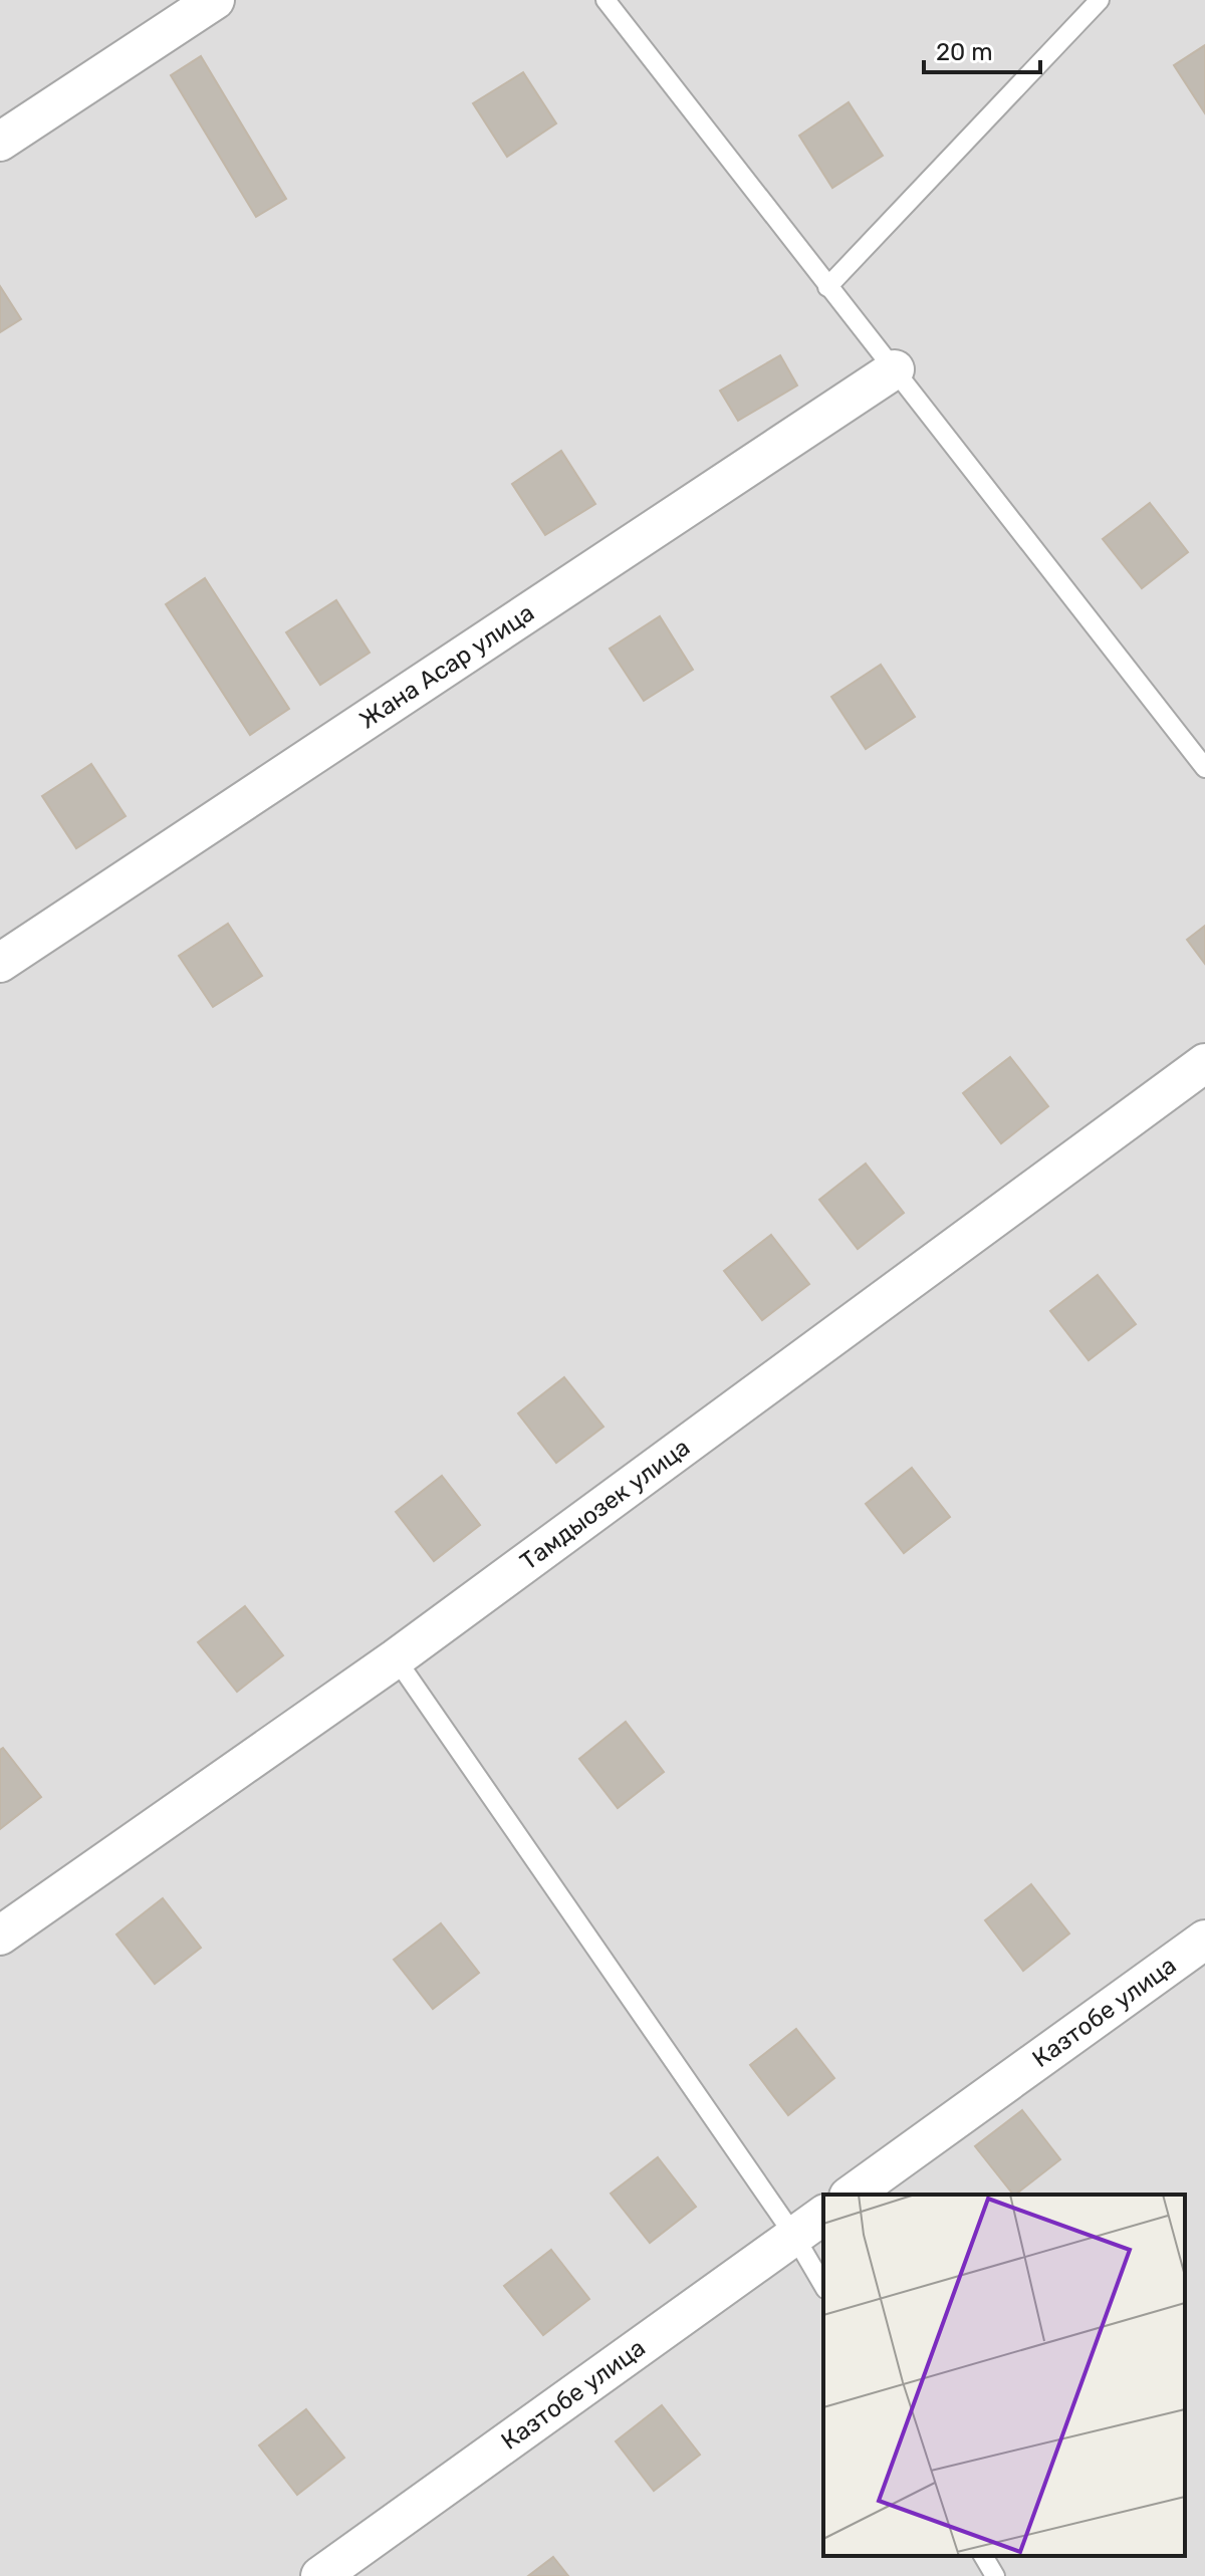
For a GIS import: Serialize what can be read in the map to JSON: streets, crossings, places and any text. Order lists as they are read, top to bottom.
{
  "streets": {
    "street": ["Жана Асар улица", "Тамдыозек улица", "Казтобе улица"]
  },
  "scale_bar": "20 m"
}
